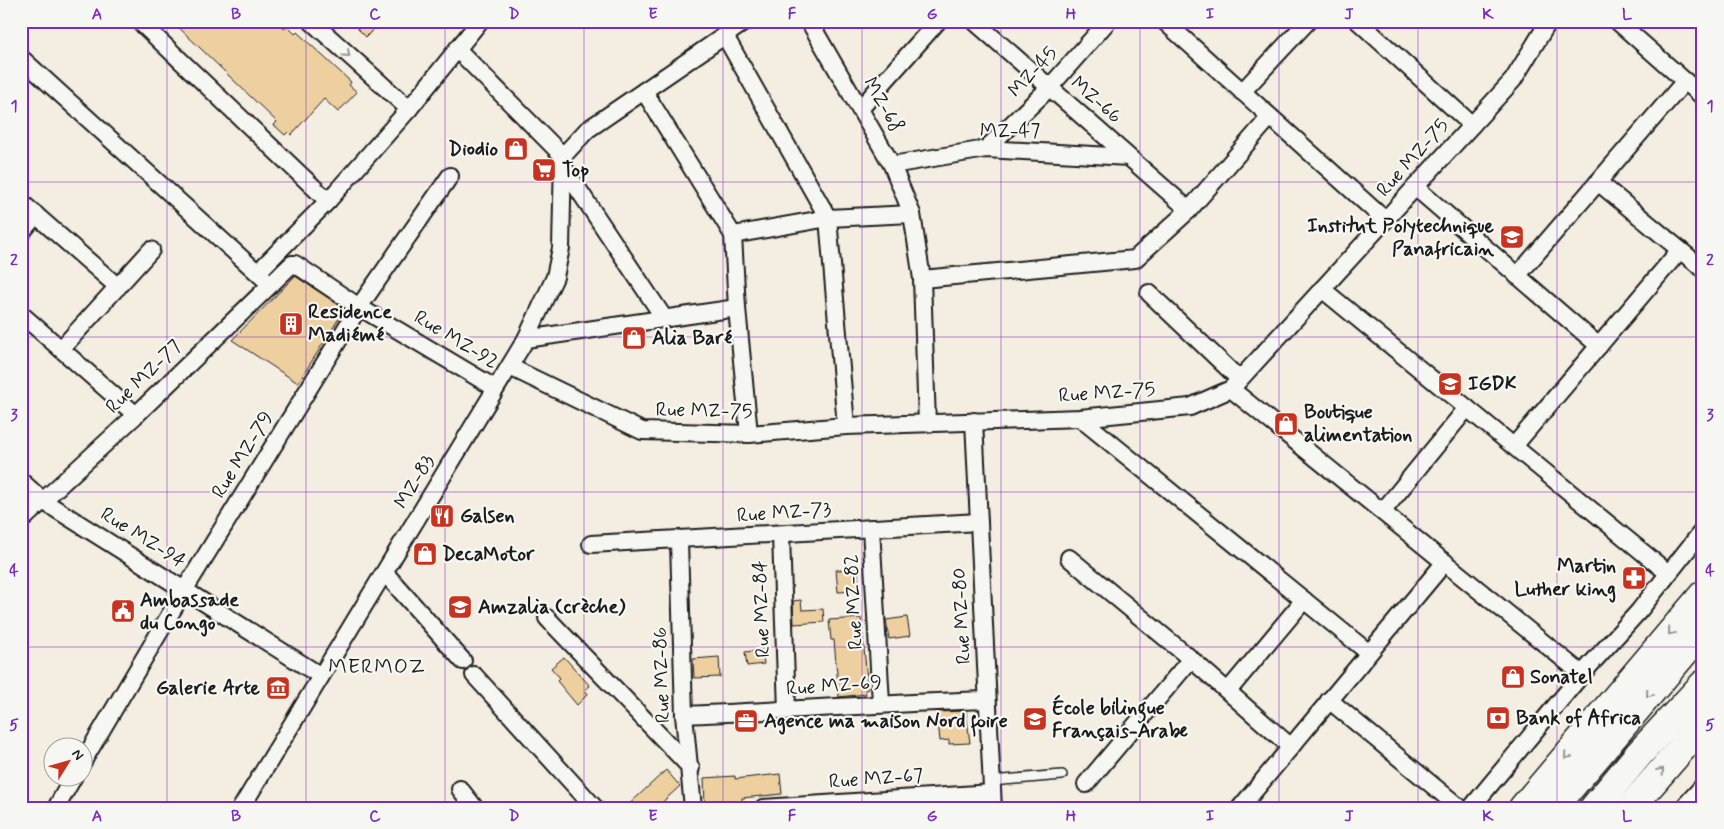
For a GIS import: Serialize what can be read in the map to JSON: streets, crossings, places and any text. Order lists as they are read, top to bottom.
{
  "streets": {
    "street": [
      "MZ-45",
      "MZ-66",
      "MZ-68",
      "MZ-47",
      "Rue MZ-75",
      "Rue MZ-92",
      "Rue MZ-77",
      "Rue MZ-79",
      "MZ-83",
      "Rue MZ-73",
      "Rue MZ-94",
      "Rue MZ-82",
      "Rue MZ-84",
      "Rue MZ-80",
      "Rue MZ-86",
      "Rue MZ-69",
      "Rue MZ-67"
    ]
  },
  "crossings": [
    ["MZ-45", "MZ-66"],
    ["MZ-45", "MZ-47"],
    ["MZ-66", "MZ-47"],
    ["MZ-68", "MZ-47"],
    ["MZ-68", "Rue MZ-75"],
    ["Rue MZ-75", "MZ-83"],
    ["Rue MZ-75", "Rue MZ-80"],
    ["Rue MZ-92", "Rue MZ-77"],
    ["Rue MZ-92", "Rue MZ-79"],
    ["Rue MZ-92", "MZ-83"],
    ["Rue MZ-77", "Rue MZ-94"],
    ["Rue MZ-79", "Rue MZ-94"],
    ["MZ-83", "Rue MZ-94"],
    ["Rue MZ-73", "Rue MZ-82"],
    ["Rue MZ-73", "Rue MZ-84"],
    ["Rue MZ-73", "Rue MZ-80"],
    ["Rue MZ-73", "Rue MZ-86"],
    ["Rue MZ-82", "Rue MZ-69"],
    ["Rue MZ-84", "Rue MZ-69"],
    ["Rue MZ-80", "Rue MZ-69"],
    ["Rue MZ-80", "Rue MZ-67"],
    ["Rue MZ-86", "Rue MZ-69"]
  ],
  "districts": ["MERMOZ"],
  "places": {
    "shop": [
      "Diodio",
      "Alia Baré",
      "Boutique alimentation",
      "DecaMotor",
      "Sonatel"
    ],
    "supermarket": ["Top"],
    "school or university": [
      "Institut Polytechnique Panafricain",
      "IGDK",
      "Amzalia (crèche)",
      "École bilingue Français-Arabe"
    ],
    "building": ["Residence Madiémé"],
    "restaurant": ["Galsen"],
    "pharmacy": ["Martin Luther king"],
    "public building": ["Ambassade du Congo"],
    "museum": ["Galerie Arte"],
    "bank": ["Bank of Africa"],
    "office": ["Agence ma maison Nord foire"]
  },
  "north": "top right",
  "grid": {
    "columns": [
      "A",
      "B",
      "C",
      "D",
      "E",
      "F",
      "G",
      "H",
      "I",
      "J",
      "K",
      "L"
    ],
    "rows": [
      "1",
      "2",
      "3",
      "4",
      "5"
    ]
  }
}
